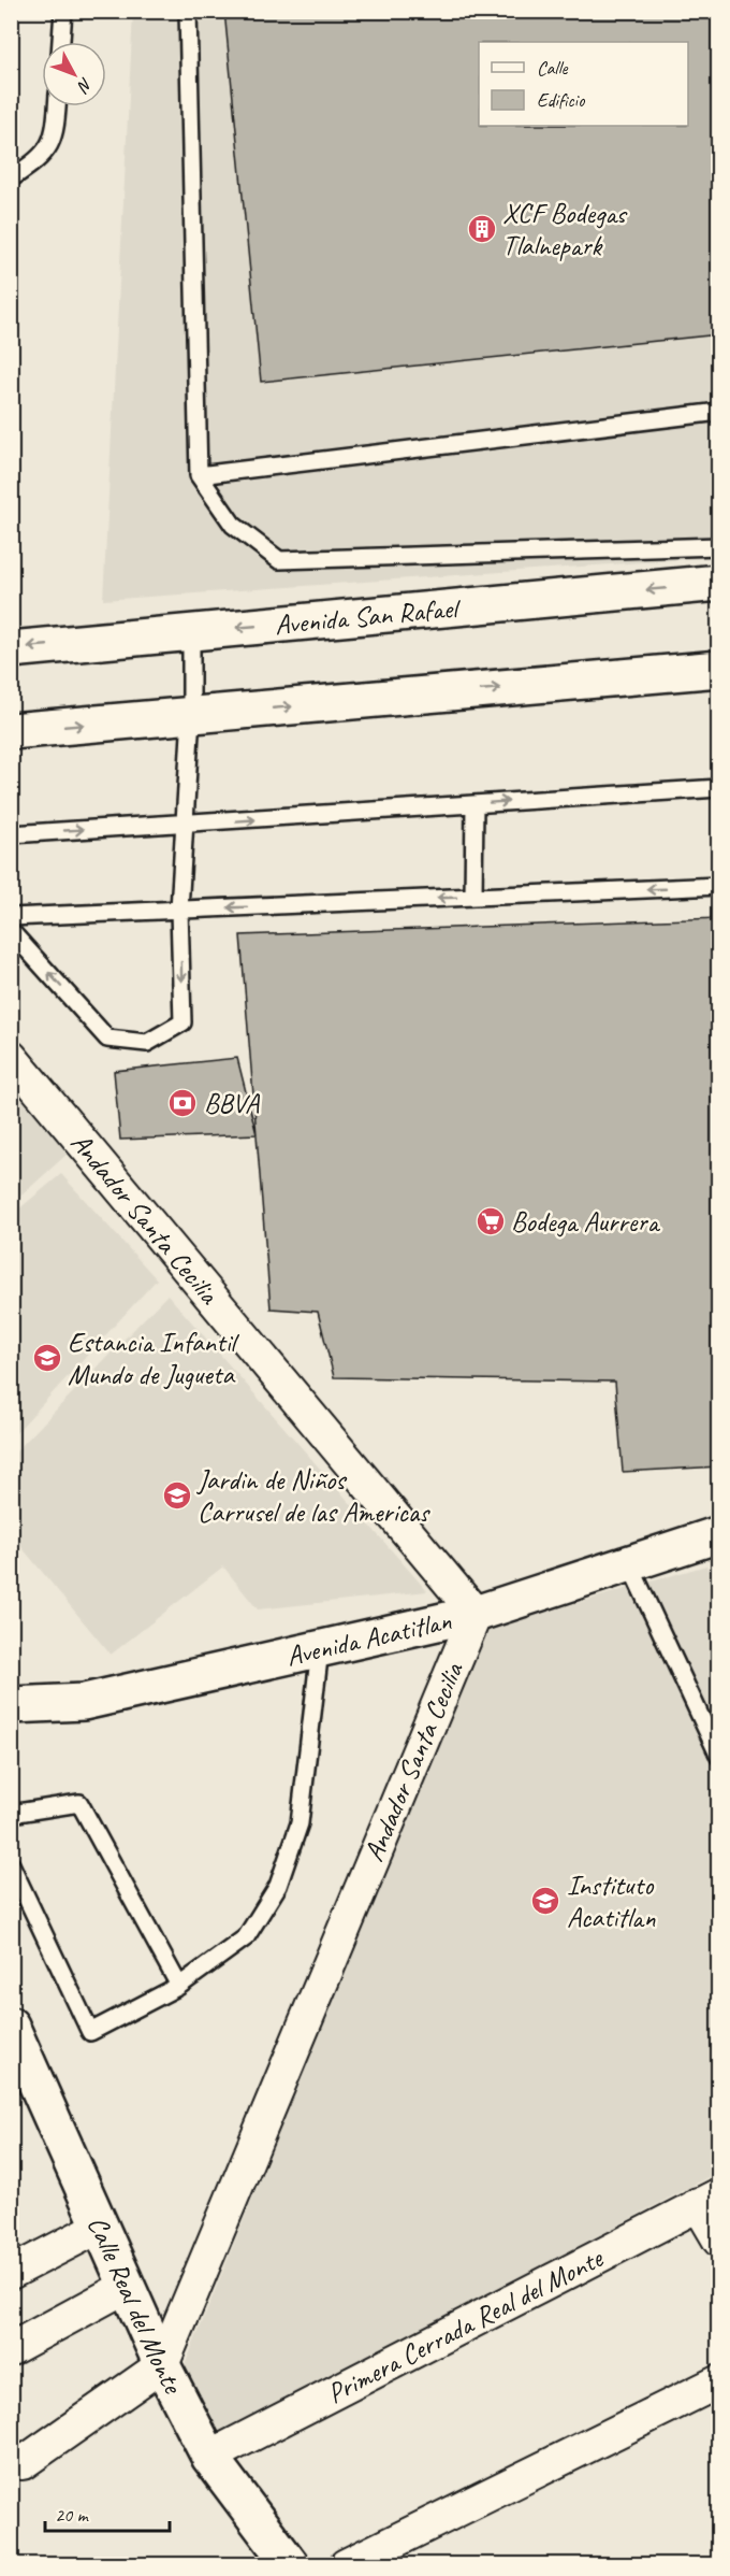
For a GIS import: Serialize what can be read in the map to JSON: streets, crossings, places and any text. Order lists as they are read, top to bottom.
{
  "streets": {
    "main road": ["Avenida San Rafael", "Avenida Acatitlan", "Calle Real del Monte"],
    "street": ["Andador Santa Cecilia", "Primera Cerrada Real del Monte"]
  },
  "crossings": [
    ["Andador Santa Cecilia", "Avenida Acatitlan"],
    ["Andador Santa Cecilia", "Calle Real del Monte"],
    ["Calle Real del Monte", "Primera Cerrada Real del Monte"]
  ],
  "places": {
    "building": ["XCF Bodegas Tlalnepark"],
    "bank": ["BBVA"],
    "supermarket": ["Bodega Aurrera"],
    "school or university": ["Estancia Infantil Mundo de Jugueta", "Jardin de Niños Carrusel de las Americas", "Instituto Acatitlan"]
  },
  "legend": ["Calle", "Edificio"],
  "scale_bar": "20 m",
  "north": "bottom right"
}
